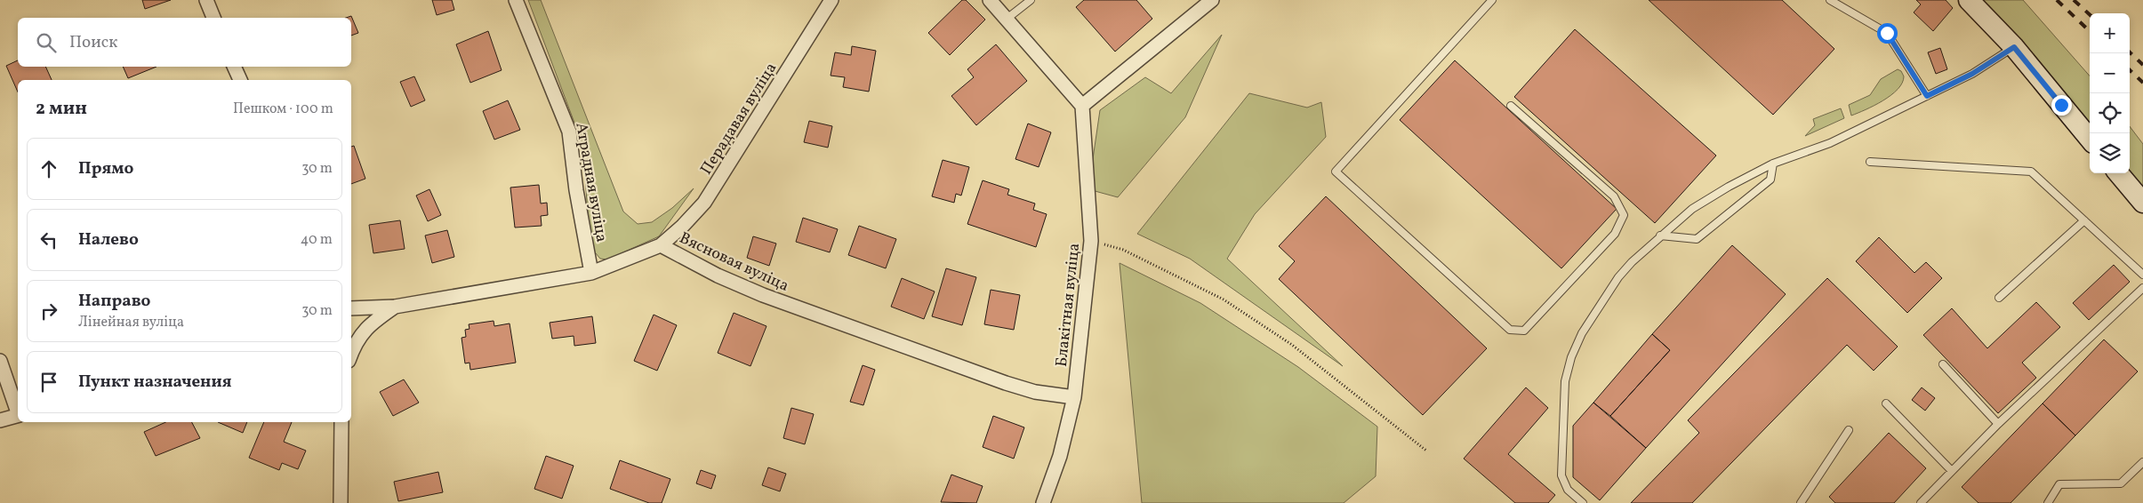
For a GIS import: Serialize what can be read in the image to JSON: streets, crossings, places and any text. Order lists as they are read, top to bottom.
{
  "streets": {
    "street": [
      "Перадавая вуліца",
      "Атрадная вуліца",
      "Вясновая вуліца",
      "Блакітная вуліца"
    ]
  },
  "crossings": [
    ["Перадавая вуліца", "Вясновая вуліца"],
    ["Атрадная вуліца", "Вясновая вуліца"],
    ["Вясновая вуліца", "Блакітная вуліца"]
  ],
  "page": {
    "map_buttons": ["+", "−"],
    "search": "Поиск",
    "heading": ["2 мин", "Пешком · 100 m"],
    "list": [
      ["Прямо", "30 m"],
      ["Налево", "40 m"],
      ["Направо", "Лінейная вуліца", "30 m"],
      "Пункт назначения"
    ]
  }
}
